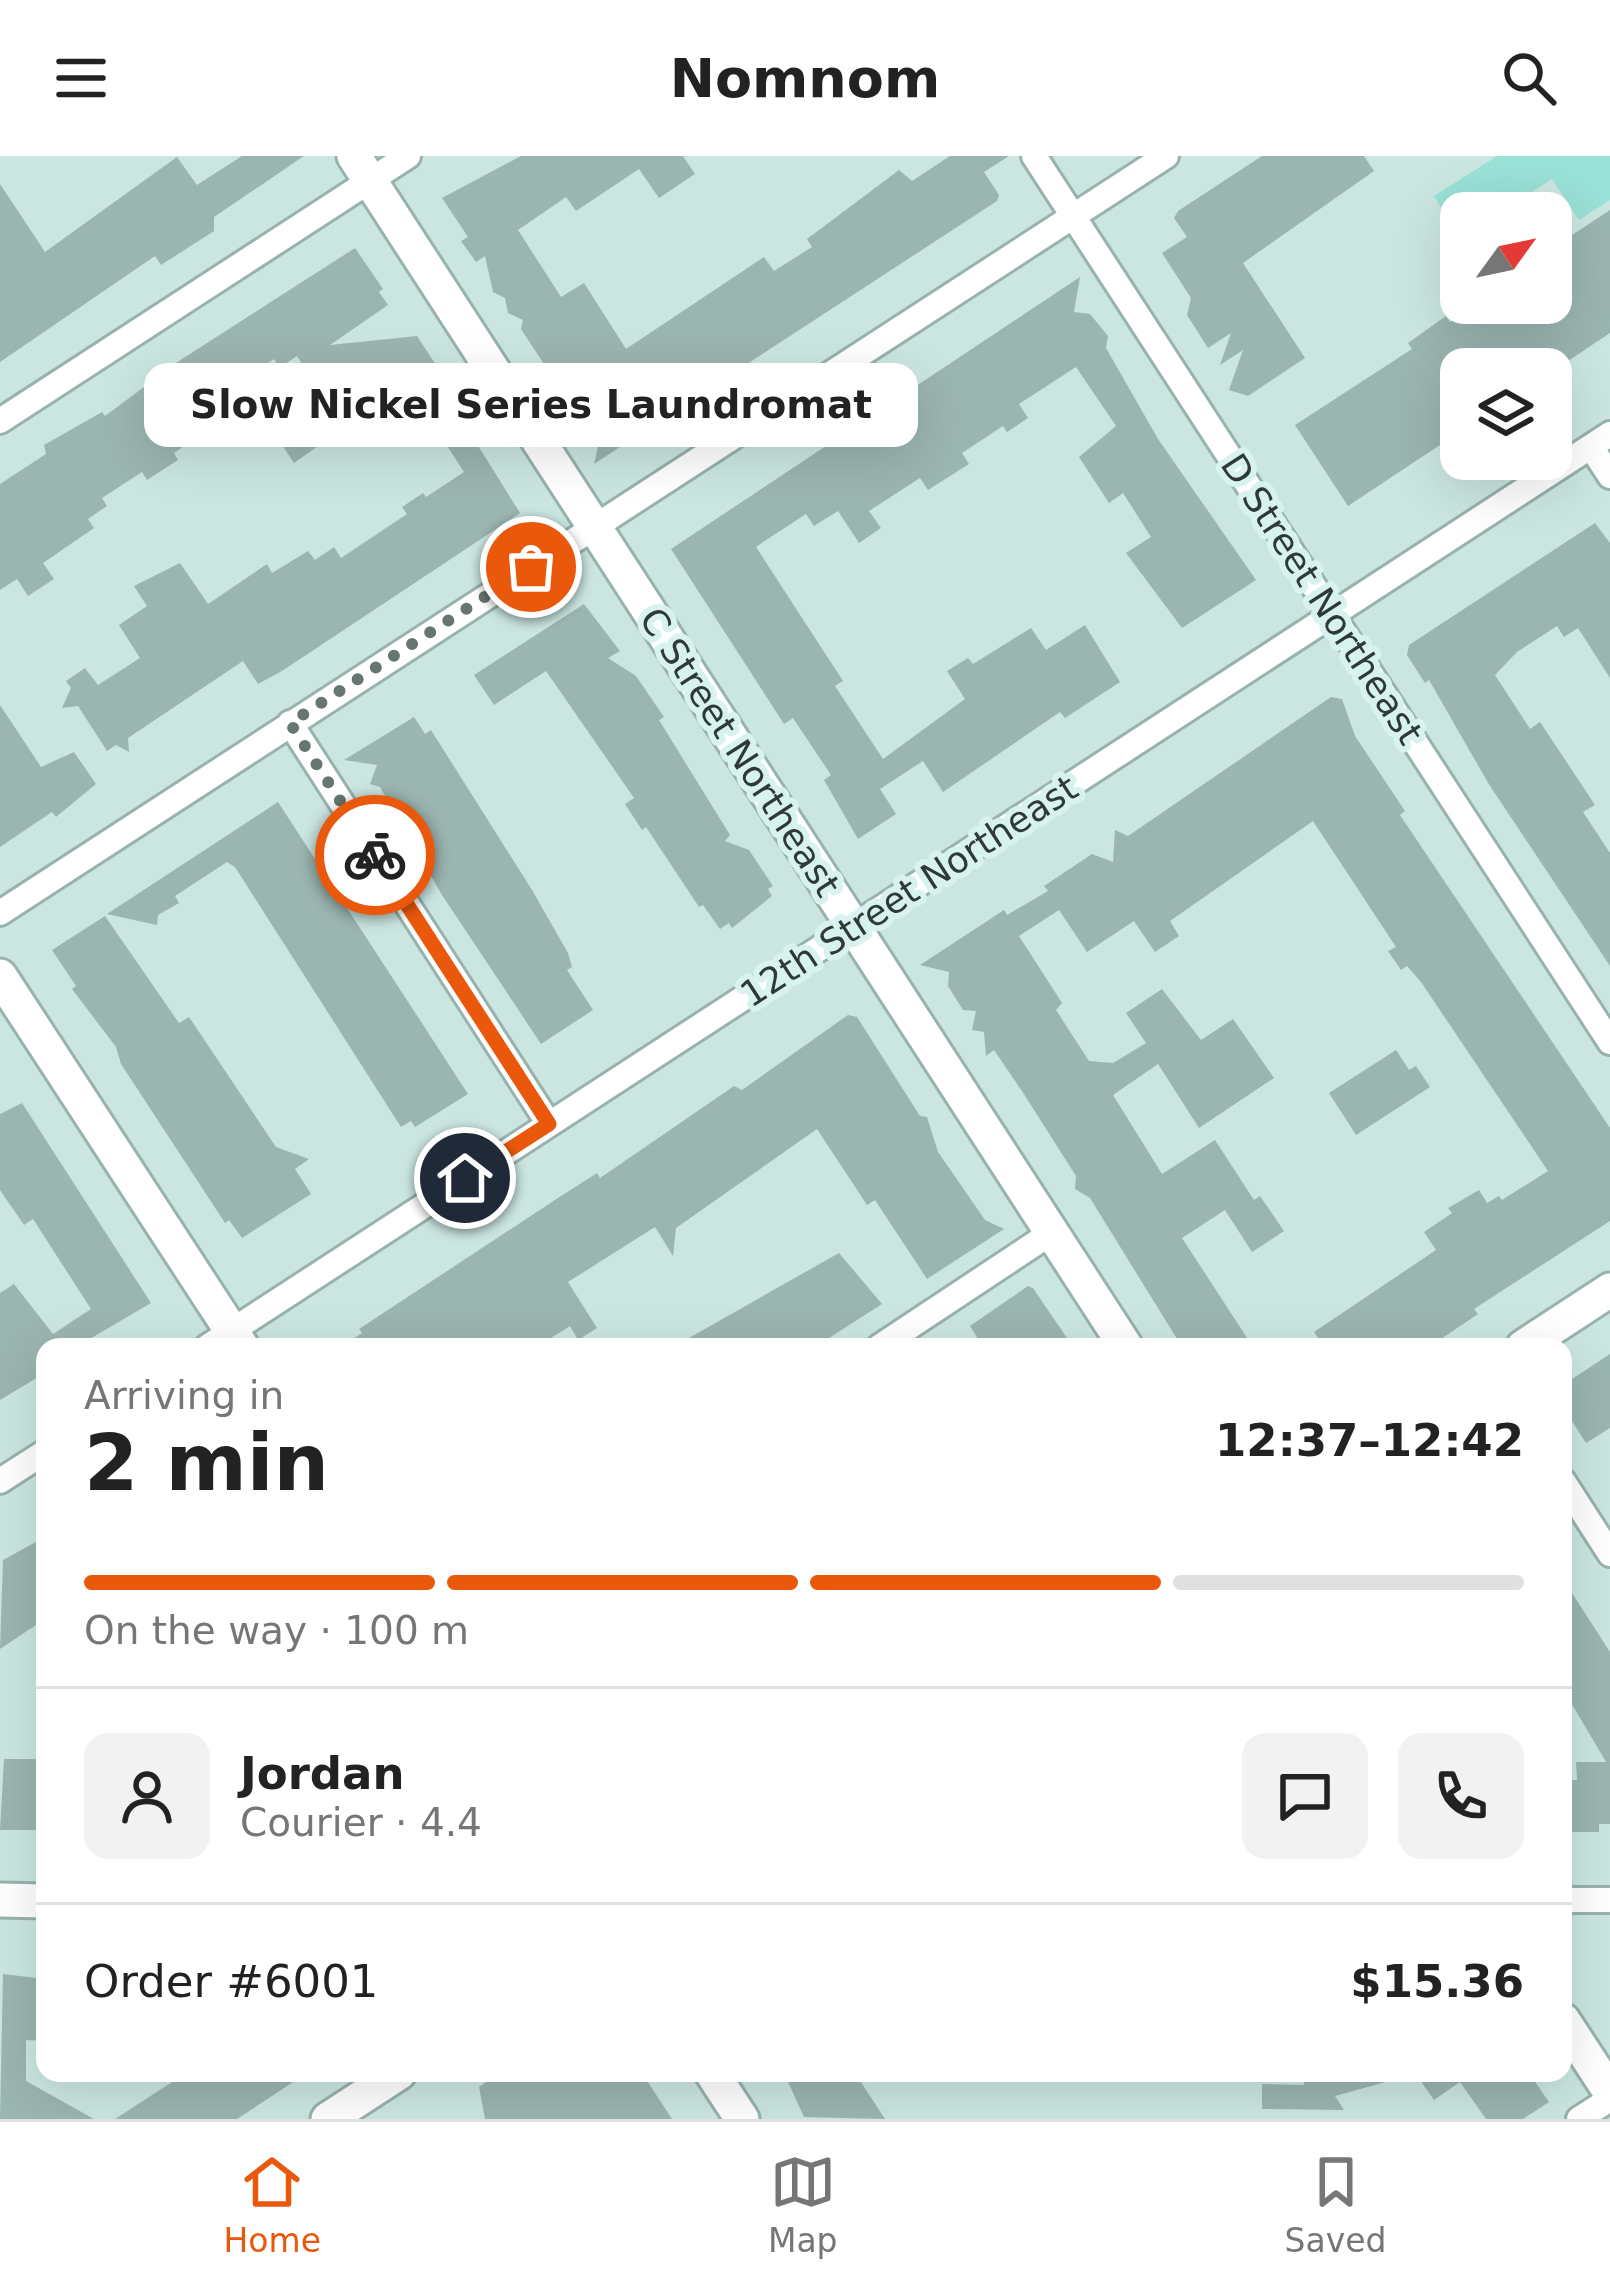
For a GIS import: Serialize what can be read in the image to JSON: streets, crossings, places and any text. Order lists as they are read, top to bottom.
{
  "streets": {
    "main road": ["C Street Northeast"],
    "street": ["D Street Northeast", "12th Street Northeast"]
  },
  "crossings": [
    ["D Street Northeast", "12th Street Northeast"],
    ["C Street Northeast", "12th Street Northeast"]
  ],
  "places": ["Slow Nickel Series Laundromat"],
  "north": "top right",
  "page": {
    "header": "Nomnom",
    "bubble": "Slow Nickel Series Laundromat",
    "heading": ["2 min", "Arriving in", "12:37–12:42"],
    "panel": [
      "Jordan",
      "Courier · 4.4",
      "Order #6001",
      "$15.36"
    ],
    "bar": "On the way · 100 m",
    "tabs": ["Home", "Map", "Saved"]
  }
}
